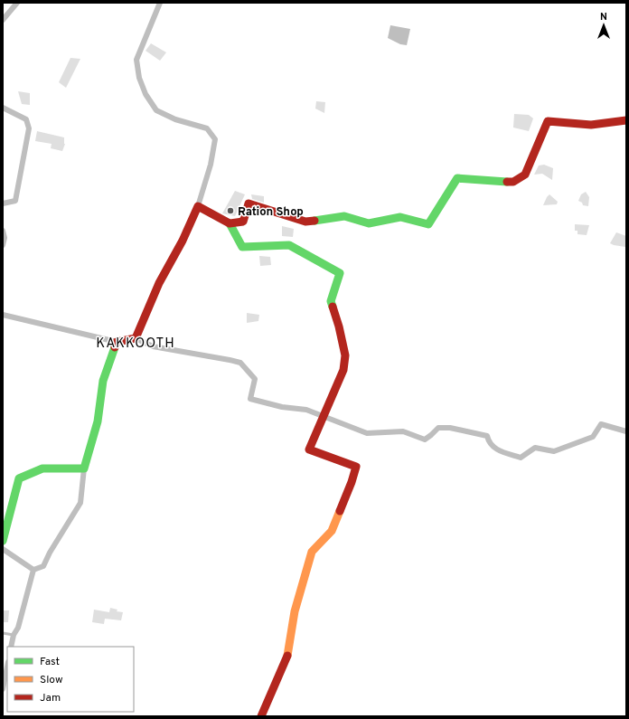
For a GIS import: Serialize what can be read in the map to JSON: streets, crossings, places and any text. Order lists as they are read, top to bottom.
{
  "districts": ["KAKKOOTH"],
  "places": ["Ration Shop"],
  "legend": ["Fast", "Slow", "Jam"],
  "north": "top"
}
